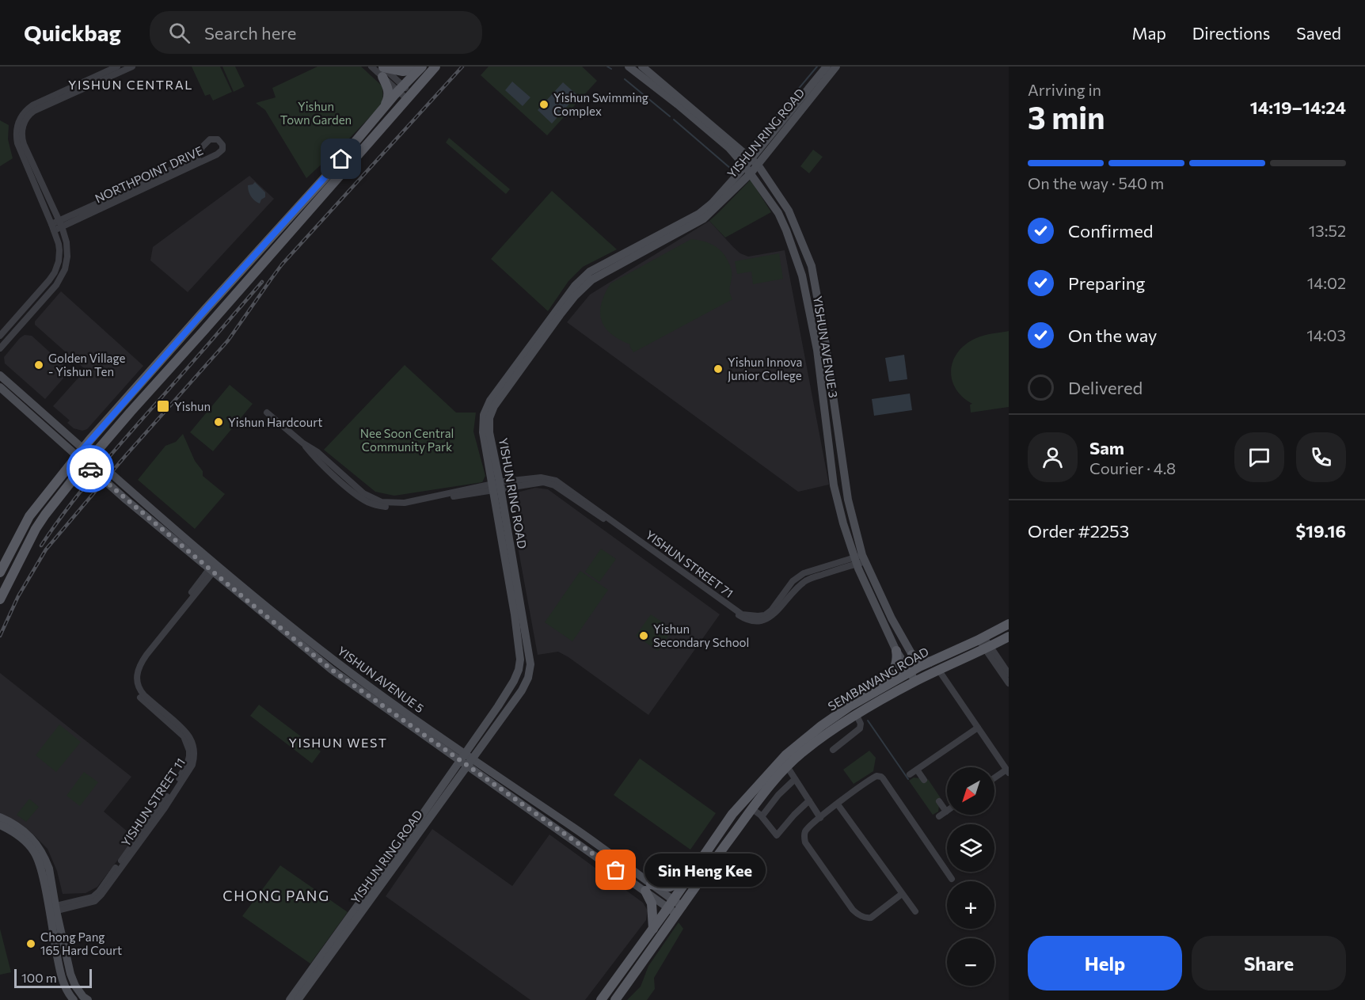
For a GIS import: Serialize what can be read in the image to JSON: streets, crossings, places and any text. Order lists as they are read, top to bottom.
{
  "streets": {
    "main road": [
      "YISHUN RING ROAD",
      "YISHUN AVENUE 3",
      "SEMBAWANG ROAD",
      "YISHUN AVENUE 5"
    ],
    "street": ["NORTHPOINT DRIVE", "YISHUN STREET 71", "YISHUN STREET 11"]
  },
  "crossings": [
    ["YISHUN RING ROAD", "YISHUN AVENUE 3"],
    ["YISHUN RING ROAD", "YISHUN STREET 71"],
    ["YISHUN RING ROAD", "YISHUN AVENUE 5"],
    ["YISHUN AVENUE 3", "YISHUN STREET 71"],
    ["YISHUN AVENUE 3", "SEMBAWANG ROAD"],
    ["SEMBAWANG ROAD", "YISHUN AVENUE 5"],
    ["YISHUN AVENUE 5", "YISHUN STREET 11"]
  ],
  "districts": ["YISHUN CENTRAL", "YISHUN WEST", "CHONG PANG"],
  "parks": ["Yishun Town Garden", "Nee Soon Central Community Park"],
  "places": {
    "other": [
      "Yishun Swimming Complex",
      "Golden Village - Yishun Ten",
      "Yishun Innova Junior College",
      "Yishun Hardcourt",
      "Yishun Secondary School",
      "Sin Heng Kee",
      "Chong Pang 165 Hard Court"
    ],
    "transit": ["Yishun"]
  },
  "scale_bar": "100 m",
  "north": "bottom left",
  "page": {
    "header": "Quickbag",
    "search": "Search here",
    "nav": ["Map", "Directions", "Saved"],
    "heading": ["3 min", "Arriving in", "14:19–14:24"],
    "panel": [
      "Sam",
      "Courier · 4.8",
      "Order #2253",
      "$19.16"
    ],
    "bar": "On the way · 540 m",
    "list": [
      ["Confirmed", "13:52"],
      ["Preparing", "14:02"],
      ["On the way", "14:03"],
      "Delivered"
    ],
    "map_buttons": ["+", "−"],
    "bubble": "Sin Heng Kee",
    "buttons": ["Help", "Share"],
    "scale": "100 m"
  }
}
